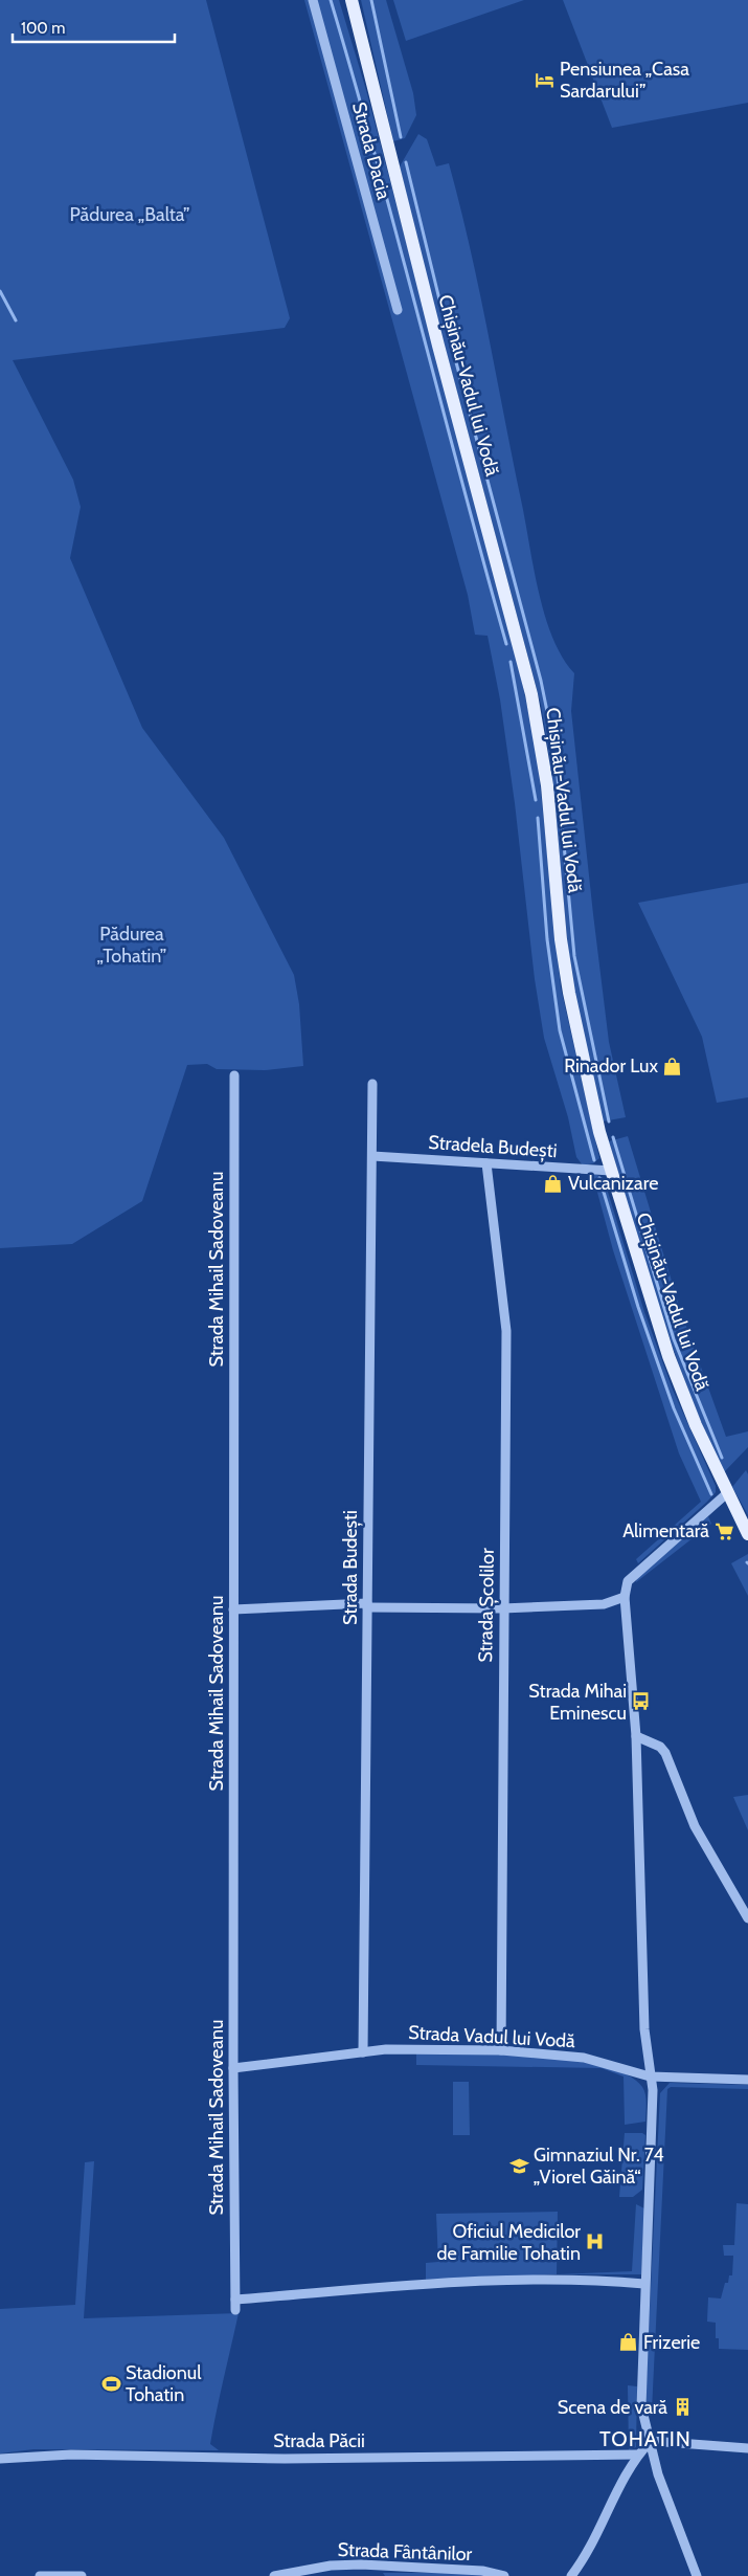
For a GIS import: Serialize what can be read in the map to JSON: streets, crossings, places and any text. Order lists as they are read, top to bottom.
{
  "streets": {
    "main road": ["Chișinău-Vadul lui Vodă"],
    "street": [
      "Strada Dacia",
      "Stradela Budești",
      "Strada Mihail Sadoveanu",
      "Strada Budești",
      "Strada Școlilor",
      "Strada Vadul lui Vodă",
      "Strada Păcii",
      "Strada Fântânilor"
    ]
  },
  "crossings": [
    ["Chișinău-Vadul lui Vodă", "Stradela Budești"],
    ["Stradela Budești", "Strada Budești"],
    ["Stradela Budești", "Strada Școlilor"],
    ["Strada Mihail Sadoveanu", "Strada Vadul lui Vodă"],
    ["Strada Budești", "Strada Vadul lui Vodă"],
    ["Strada Școlilor", "Strada Vadul lui Vodă"]
  ],
  "districts": ["TOHATIN"],
  "parks": ["Pădurea „Balta”", "Pădurea „Tohatin”"],
  "places": {
    "hotel": ["Pensiunea „Casa Sardarului”"],
    "shop": ["Rinador Lux", "Vulcanizare", "Frizerie"],
    "supermarket": ["Alimentară"],
    "bus stop": ["Strada Mihai Eminescu"],
    "school or university": ["Gimnaziul Nr. 74 „Viorel Găină“"],
    "hospital": ["Oficiul Medicilor de Familie Tohatin"],
    "sports": ["Stadionul Tohatin"],
    "building": ["Scena de vară"]
  },
  "scale_bar": "100 m"
}
